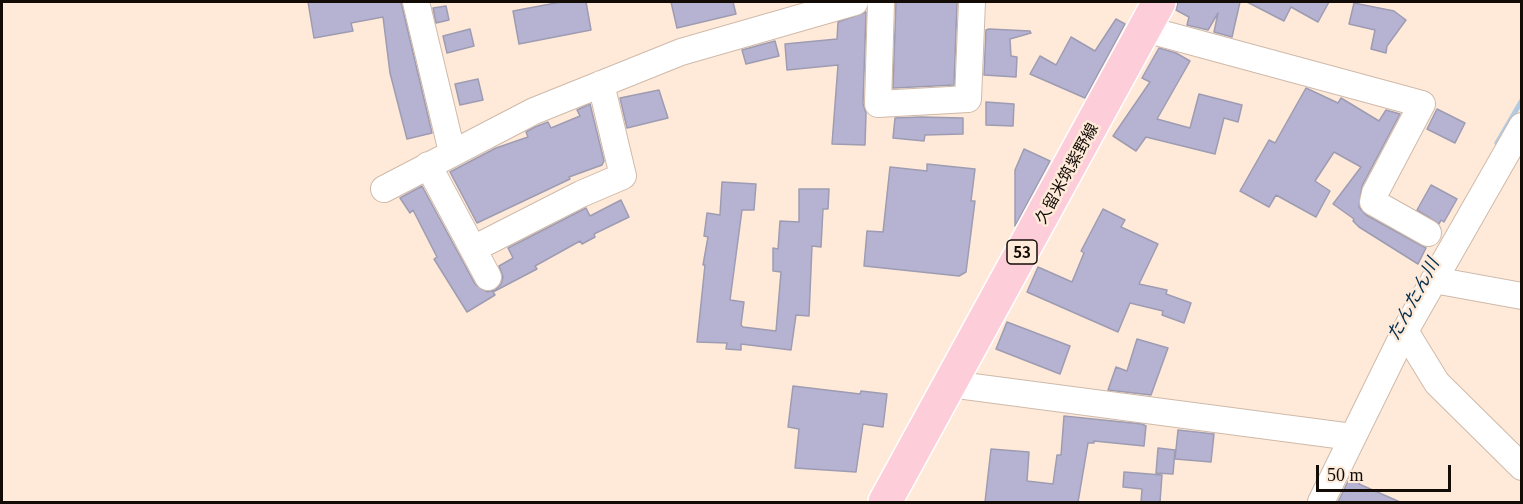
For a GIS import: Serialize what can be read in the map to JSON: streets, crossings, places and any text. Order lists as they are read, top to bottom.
{
  "streets": {
    "main road": ["久留米筑紫野線", "53"]
  },
  "water": ["たんたん川"],
  "scale_bar": "50 m"
}
